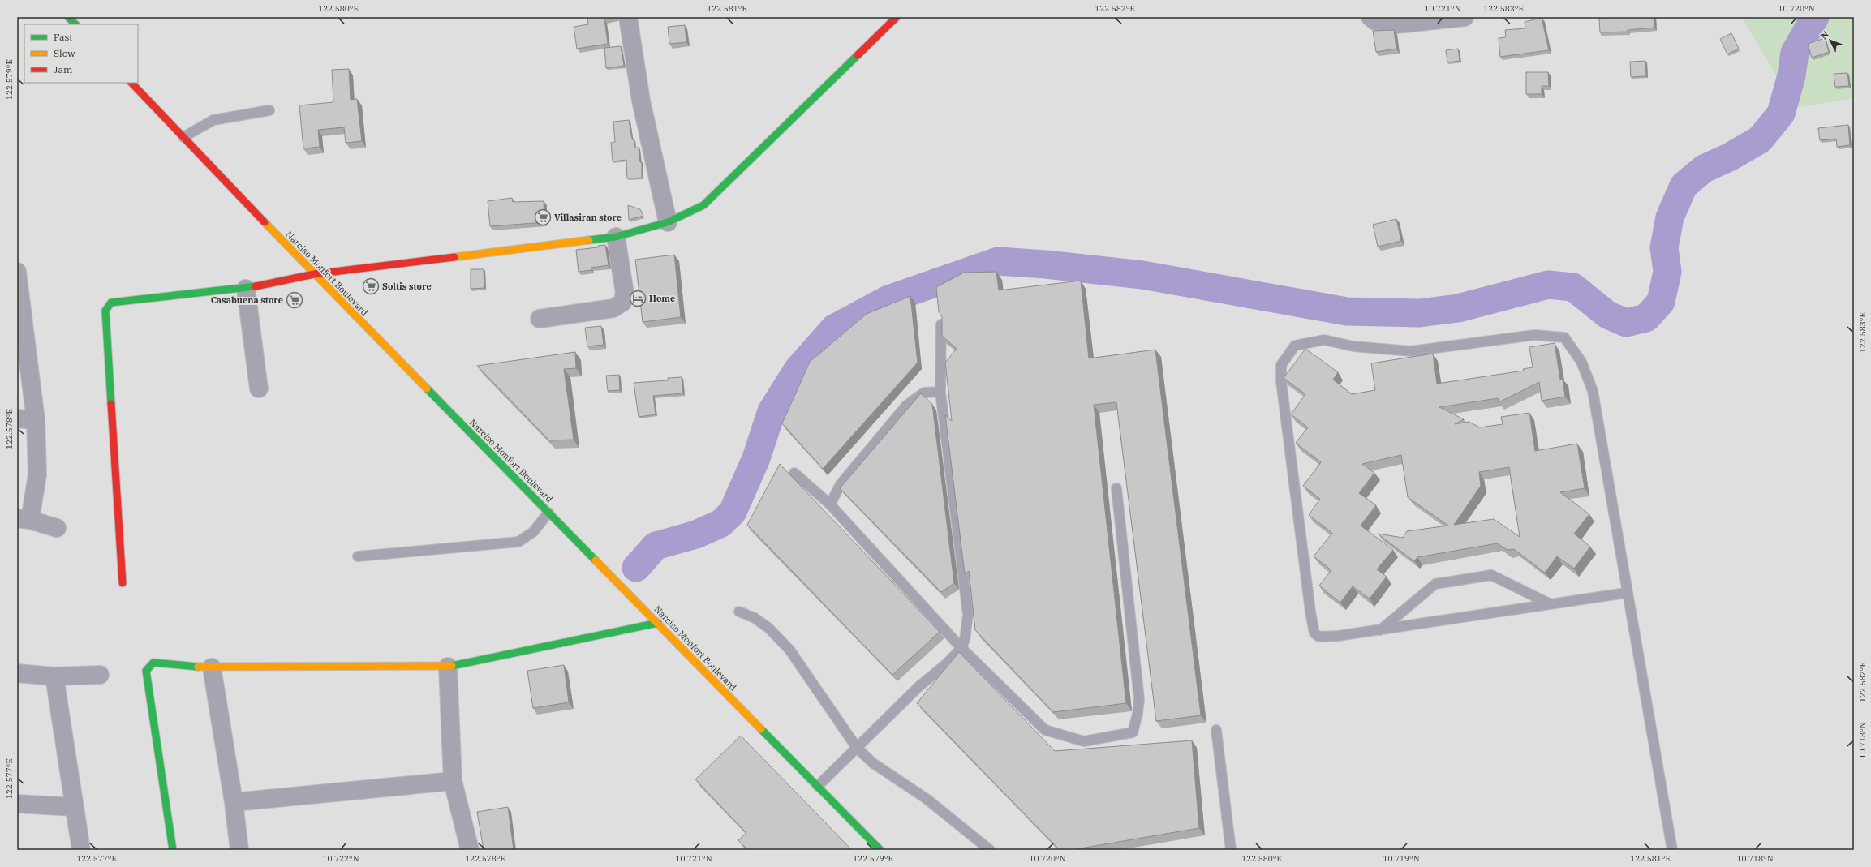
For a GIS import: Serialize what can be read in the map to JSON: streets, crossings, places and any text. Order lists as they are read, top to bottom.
{
  "streets": {
    "street": ["Narciso Monfort Boulevard"]
  },
  "places": {
    "supermarket": ["Villasiran store", "Soltis store", "Casabuena store"],
    "hotel": ["Home"]
  },
  "legend": ["Fast", "Slow", "Jam"],
  "north": "top left",
  "coordinates": [
    "122.580°E",
    "122.581°E",
    "122.582°E",
    "10.721°N",
    "122.583°E",
    "10.720°N",
    "122.579°E",
    "122.578°E",
    "10.718°N",
    "122.577°E",
    "10.722°N",
    "10.719°N"
  ]
}
